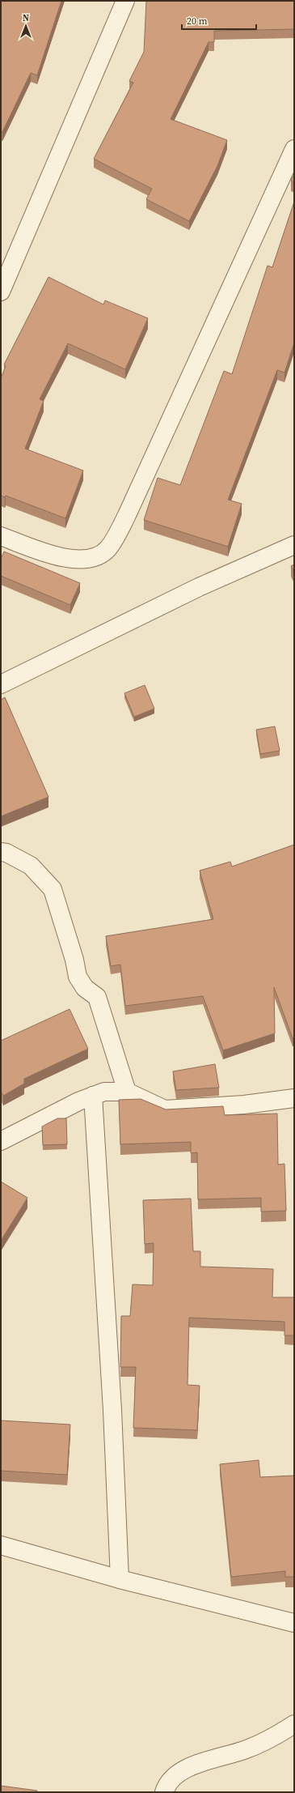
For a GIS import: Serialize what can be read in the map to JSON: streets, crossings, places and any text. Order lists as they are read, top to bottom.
{
  "scale_bar": "20 m",
  "north": "top"
}
